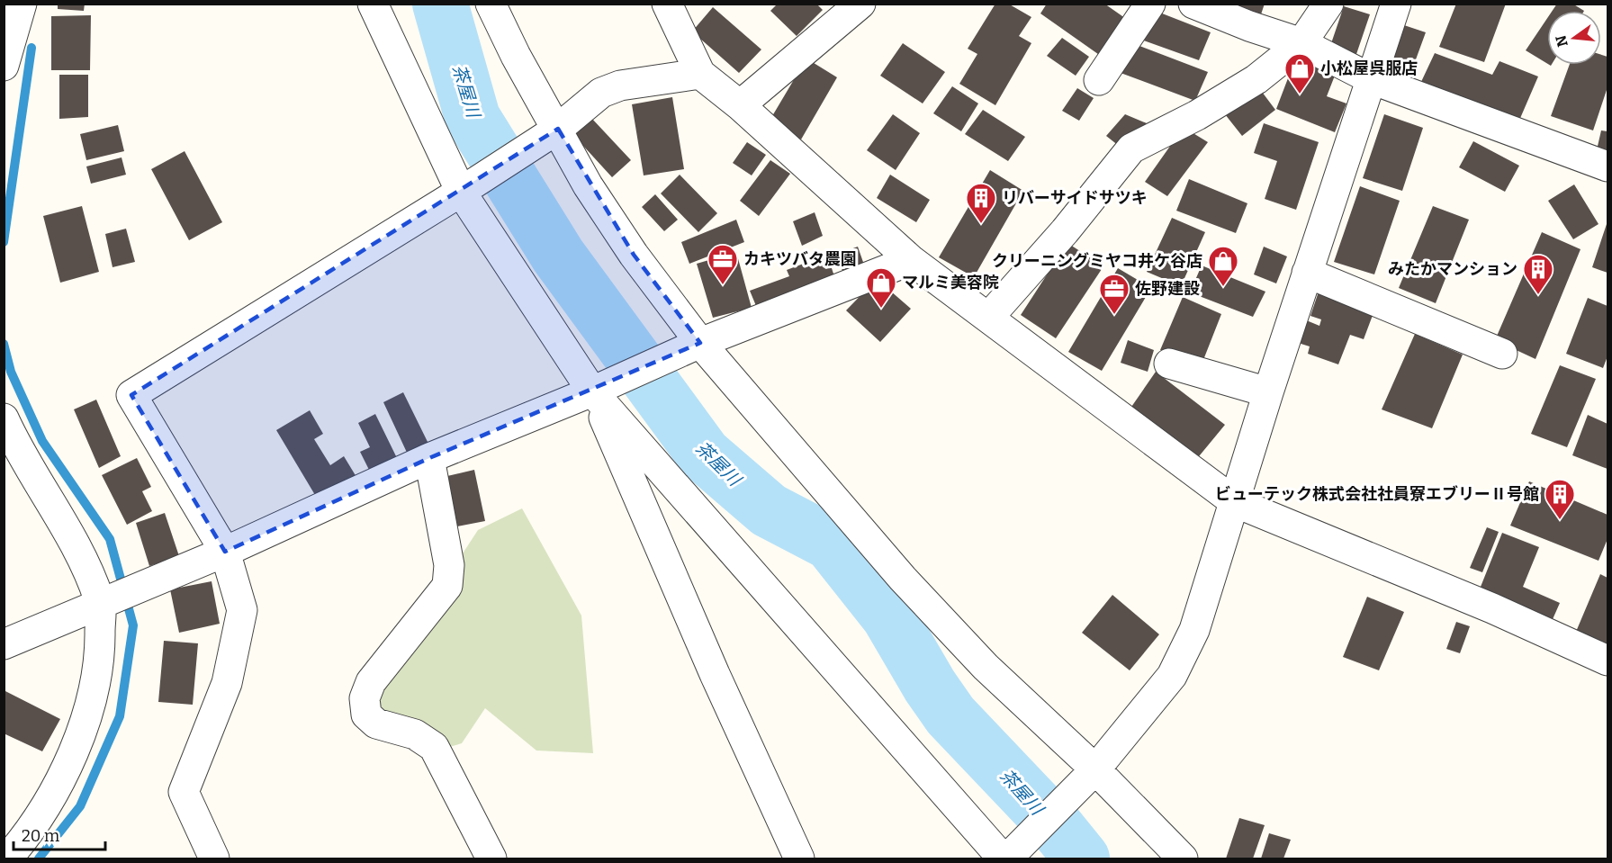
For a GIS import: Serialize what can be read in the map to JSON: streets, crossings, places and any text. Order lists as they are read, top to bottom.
{
  "water": ["茶屋川"],
  "places": {
    "shop": ["小松屋呉服店", "クリーニングミヤコ井ケ谷店", "マルミ美容院"],
    "building": ["リバーサイドサツキ", "みたかマンション", "ビューテック株式会社社員寮エブリーⅡ号館"],
    "office": ["カキツバタ農園", "佐野建設"]
  },
  "scale_bar": "20 m",
  "north": "left"
}
